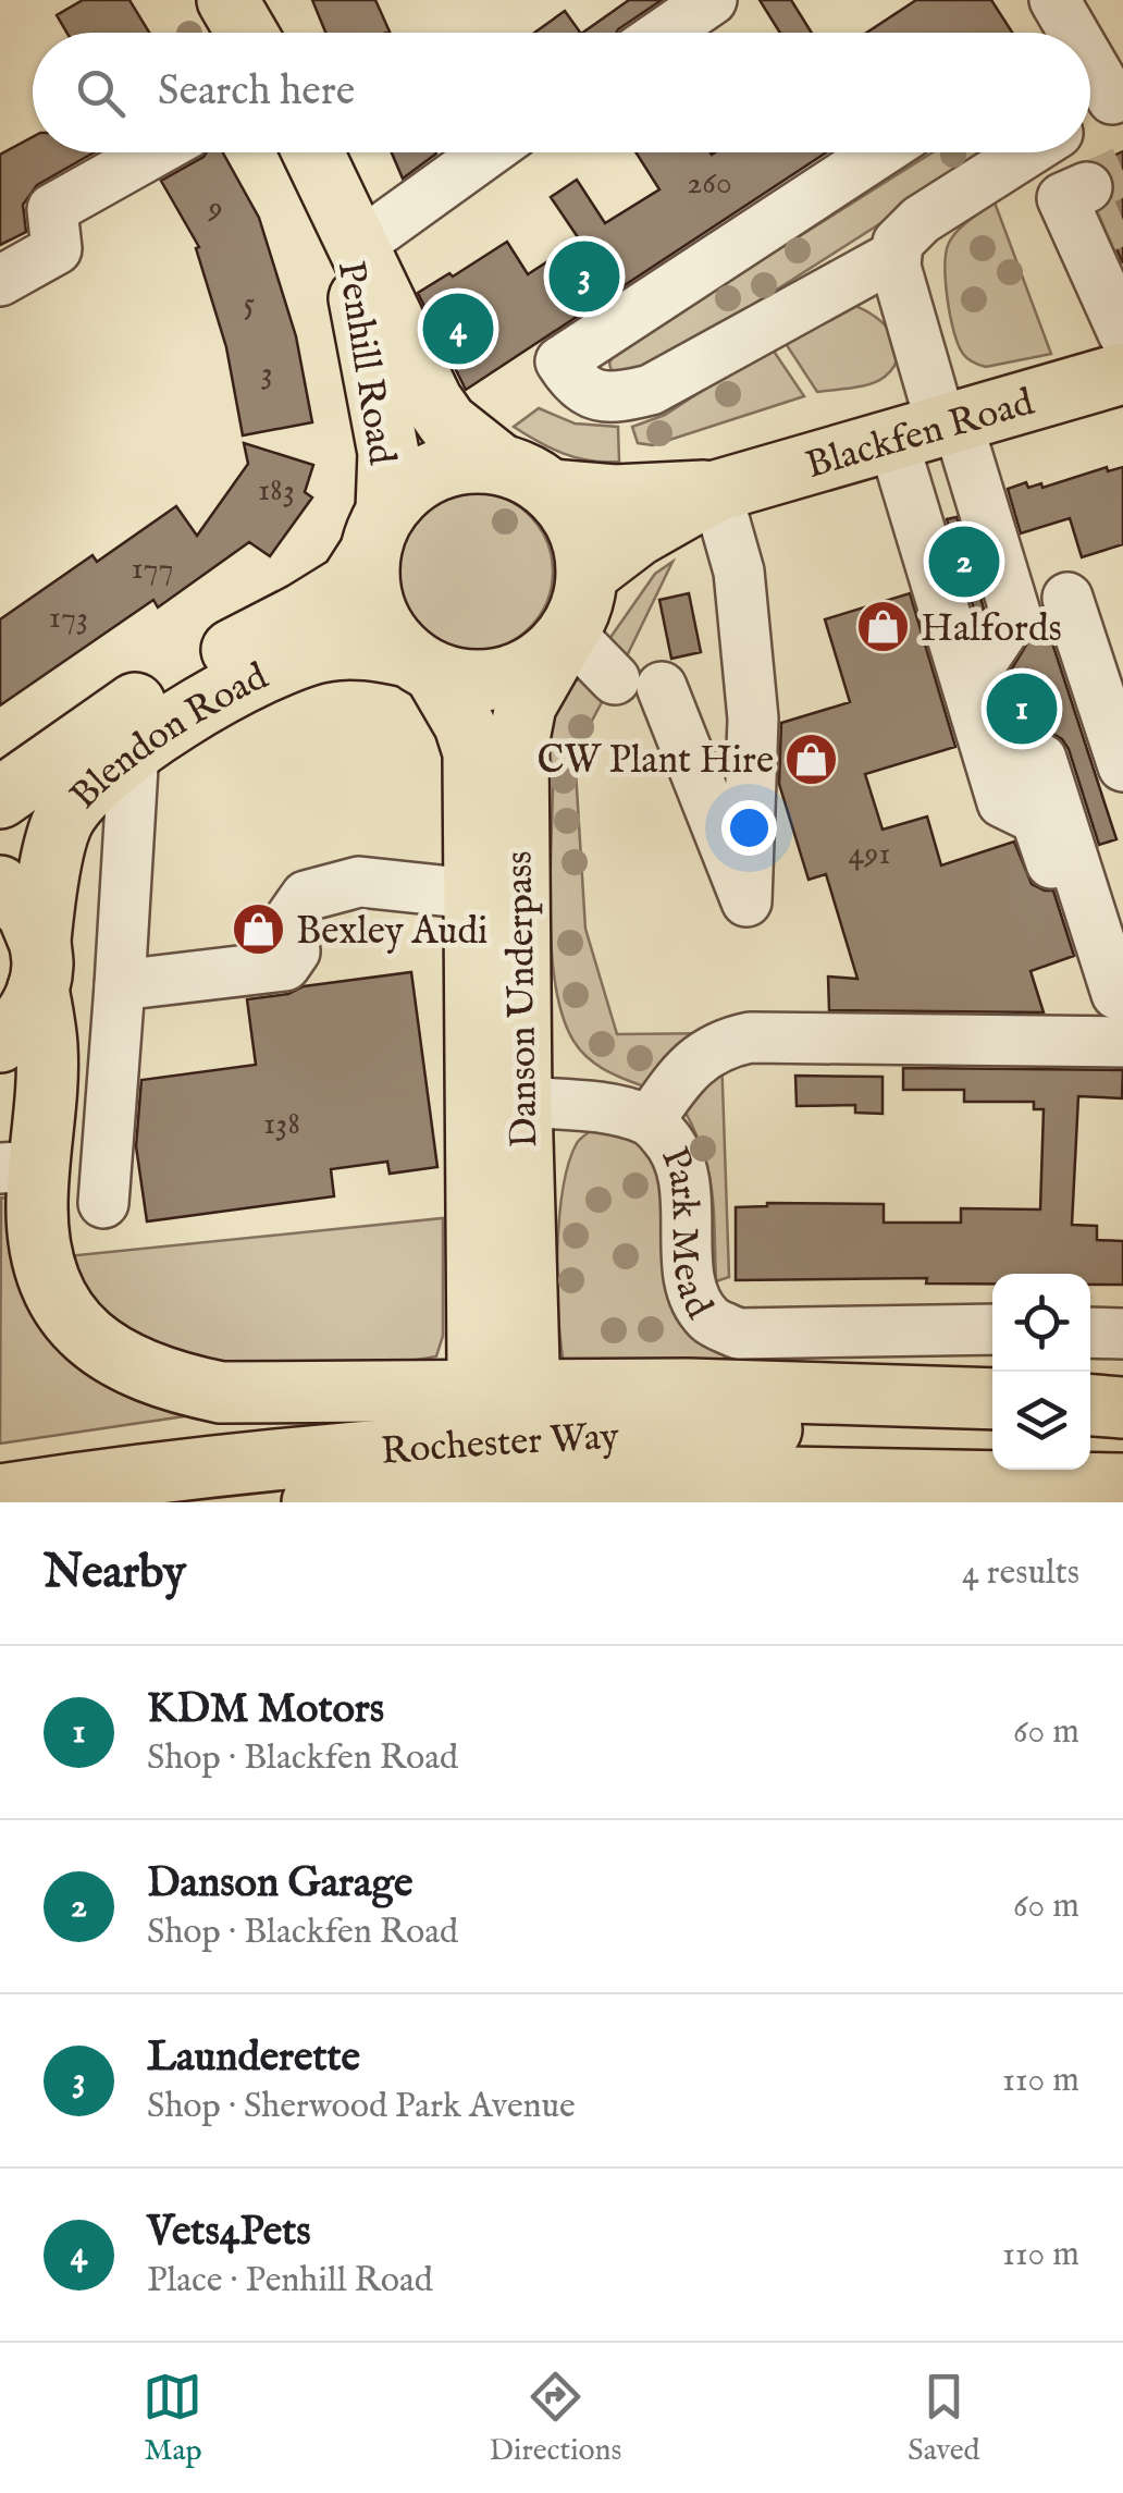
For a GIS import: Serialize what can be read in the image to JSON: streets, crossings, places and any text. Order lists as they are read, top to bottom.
{
  "streets": {
    "main road": [
      "Penhill Road",
      "Blackfen Road",
      "Blendon Road",
      "Danson Underpass",
      "Rochester Way"
    ],
    "street": ["Park Mead"]
  },
  "crossings": [
    ["Penhill Road", "Blackfen Road"],
    ["Penhill Road", "Blendon Road"],
    ["Penhill Road", "Danson Underpass"],
    ["Blackfen Road", "Blendon Road"],
    ["Blackfen Road", "Danson Underpass"],
    ["Blendon Road", "Danson Underpass"],
    ["Danson Underpass", "Park Mead"]
  ],
  "places": {
    "shop": ["Halfords", "CW Plant Hire", "Bexley Audi"]
  },
  "house_numbers": [
    "260",
    "9",
    "5",
    "3",
    "183",
    "177",
    "173",
    "491",
    "138"
  ],
  "page": {
    "search": "Search here",
    "pins": [
      "3",
      "4",
      "2",
      "1"
    ],
    "heading": ["Nearby", "4 results"],
    "list": [
      {
        "mark": "1",
        "name": "KDM Motors",
        "note": "Shop · Blackfen Road",
        "value": "60 m"
      },
      {
        "mark": "2",
        "name": "Danson Garage",
        "note": "Shop · Blackfen Road",
        "value": "60 m"
      },
      {
        "mark": "3",
        "name": "Launderette",
        "note": "Shop · Sherwood Park Avenue",
        "value": "110 m"
      },
      {
        "mark": "4",
        "name": "Vets4Pets",
        "note": "Place · Penhill Road",
        "value": "110 m"
      }
    ],
    "nav": ["Map", "Directions", "Saved"]
  }
}
